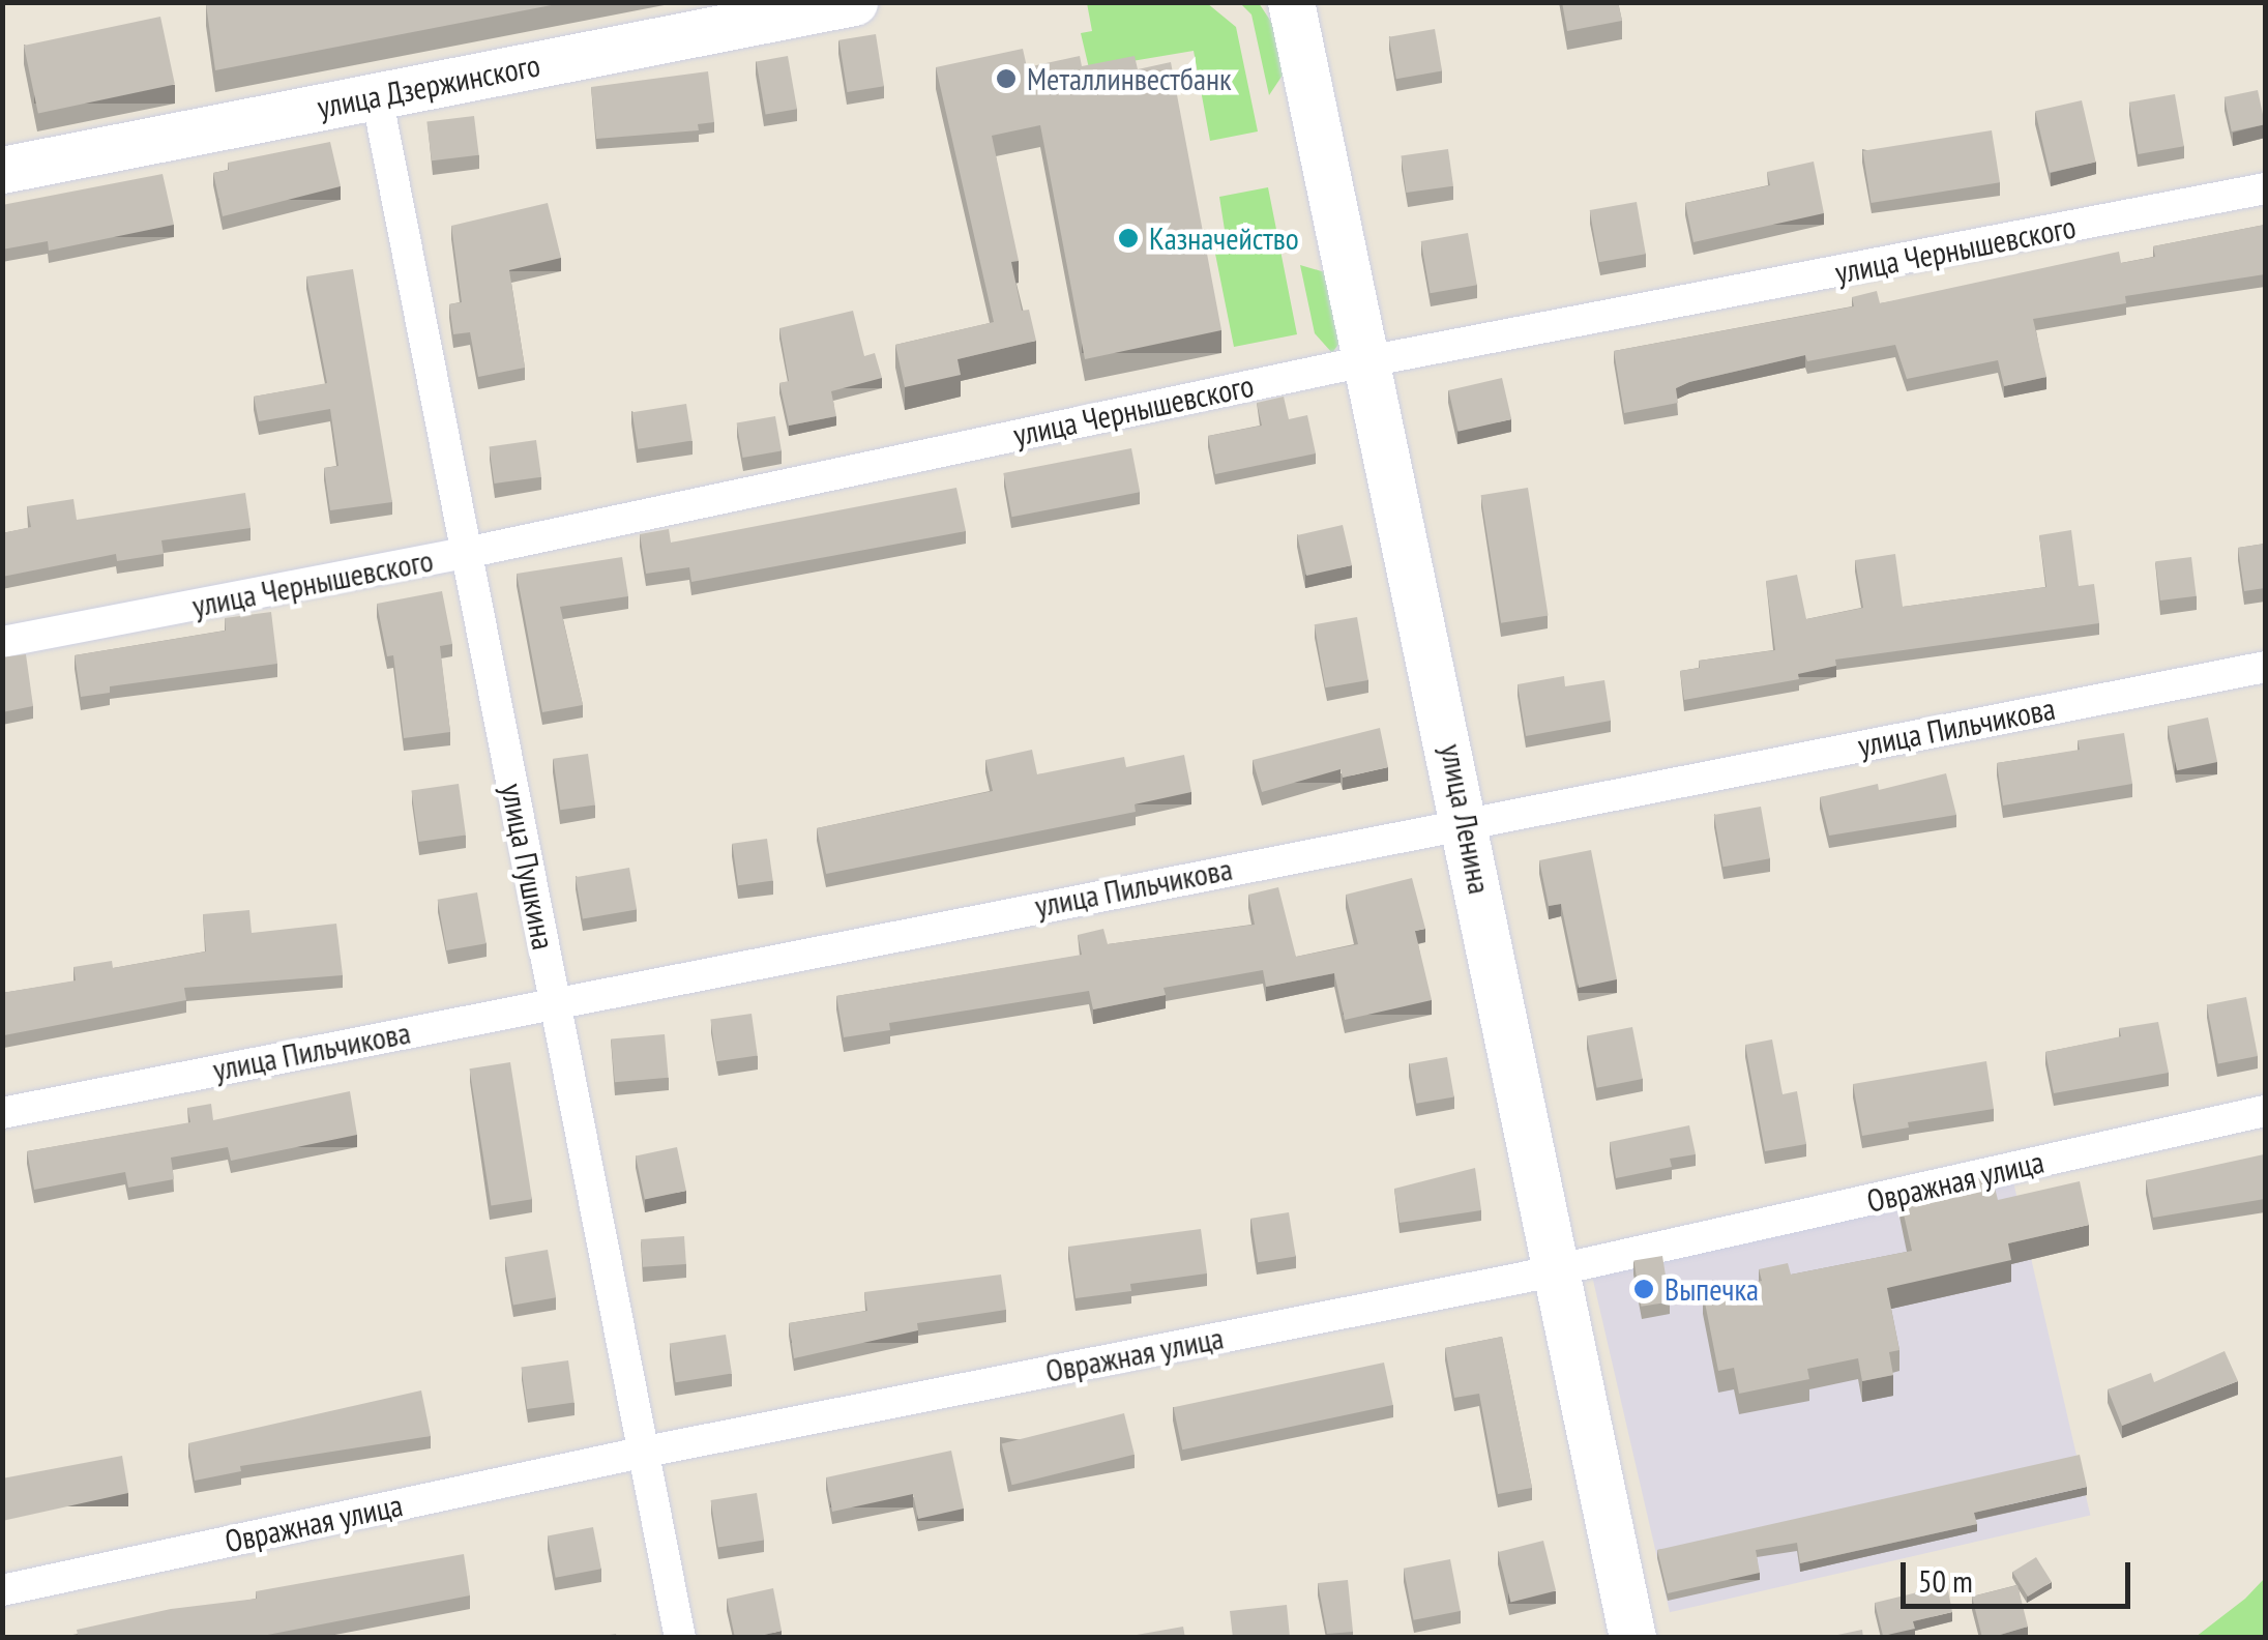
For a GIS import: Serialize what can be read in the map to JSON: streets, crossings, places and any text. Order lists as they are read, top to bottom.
{
  "streets": {
    "main road": ["улица Дзержинского", "улица Ленина"],
    "street": [
      "улица Чернышевского",
      "улица Пильчикова",
      "улица Пушкина",
      "Овражная улица"
    ]
  },
  "crossings": [
    ["улица Дзержинского", "улица Пушкина"],
    ["улица Чернышевского", "улица Ленина"],
    ["улица Чернышевского", "улица Пушкина"],
    ["улица Пильчикова", "улица Ленина"],
    ["улица Пильчикова", "улица Пушкина"],
    ["улица Ленина", "Овражная улица"],
    ["улица Пушкина", "Овражная улица"]
  ],
  "places": ["Металлинвестбанк", "Казначейство", "Выпечка"],
  "scale_bar": "50 m"
}
